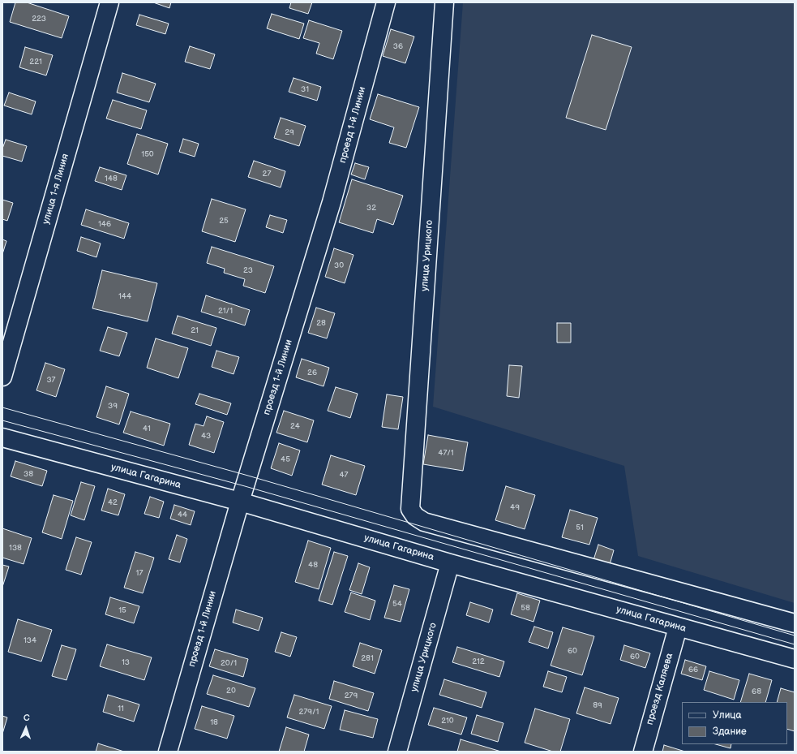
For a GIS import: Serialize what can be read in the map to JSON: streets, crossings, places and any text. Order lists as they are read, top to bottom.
{
  "streets": {
    "street": [
      "проезд 1-й Линии",
      "улица 1-я Линия",
      "улица Урицкого",
      "улица Гагарина",
      "проезд Каляева"
    ]
  },
  "crossings": [
    ["проезд 1-й Линии", "улица Гагарина"],
    ["улица Урицкого", "улица Гагарина"],
    ["улица Гагарина", "проезд Каляева"]
  ],
  "house_numbers": [
    "223",
    "36",
    "221",
    "31",
    "29",
    "150",
    "27",
    "148",
    "32",
    "25",
    "146",
    "30",
    "23",
    "144",
    "21/1",
    "28",
    "21",
    "26",
    "37",
    "39",
    "24",
    "41",
    "43",
    "47/1",
    "45",
    "38",
    "47",
    "42",
    "49",
    "44",
    "51",
    "138",
    "48",
    "17",
    "54",
    "58",
    "15",
    "134",
    "60",
    "60",
    "281",
    "212",
    "13",
    "20/1",
    "66",
    "20",
    "68",
    "279",
    "89",
    "11",
    "279/1",
    "210",
    "18"
  ],
  "legend": ["Улица", "Здание"],
  "north": "top"
}
